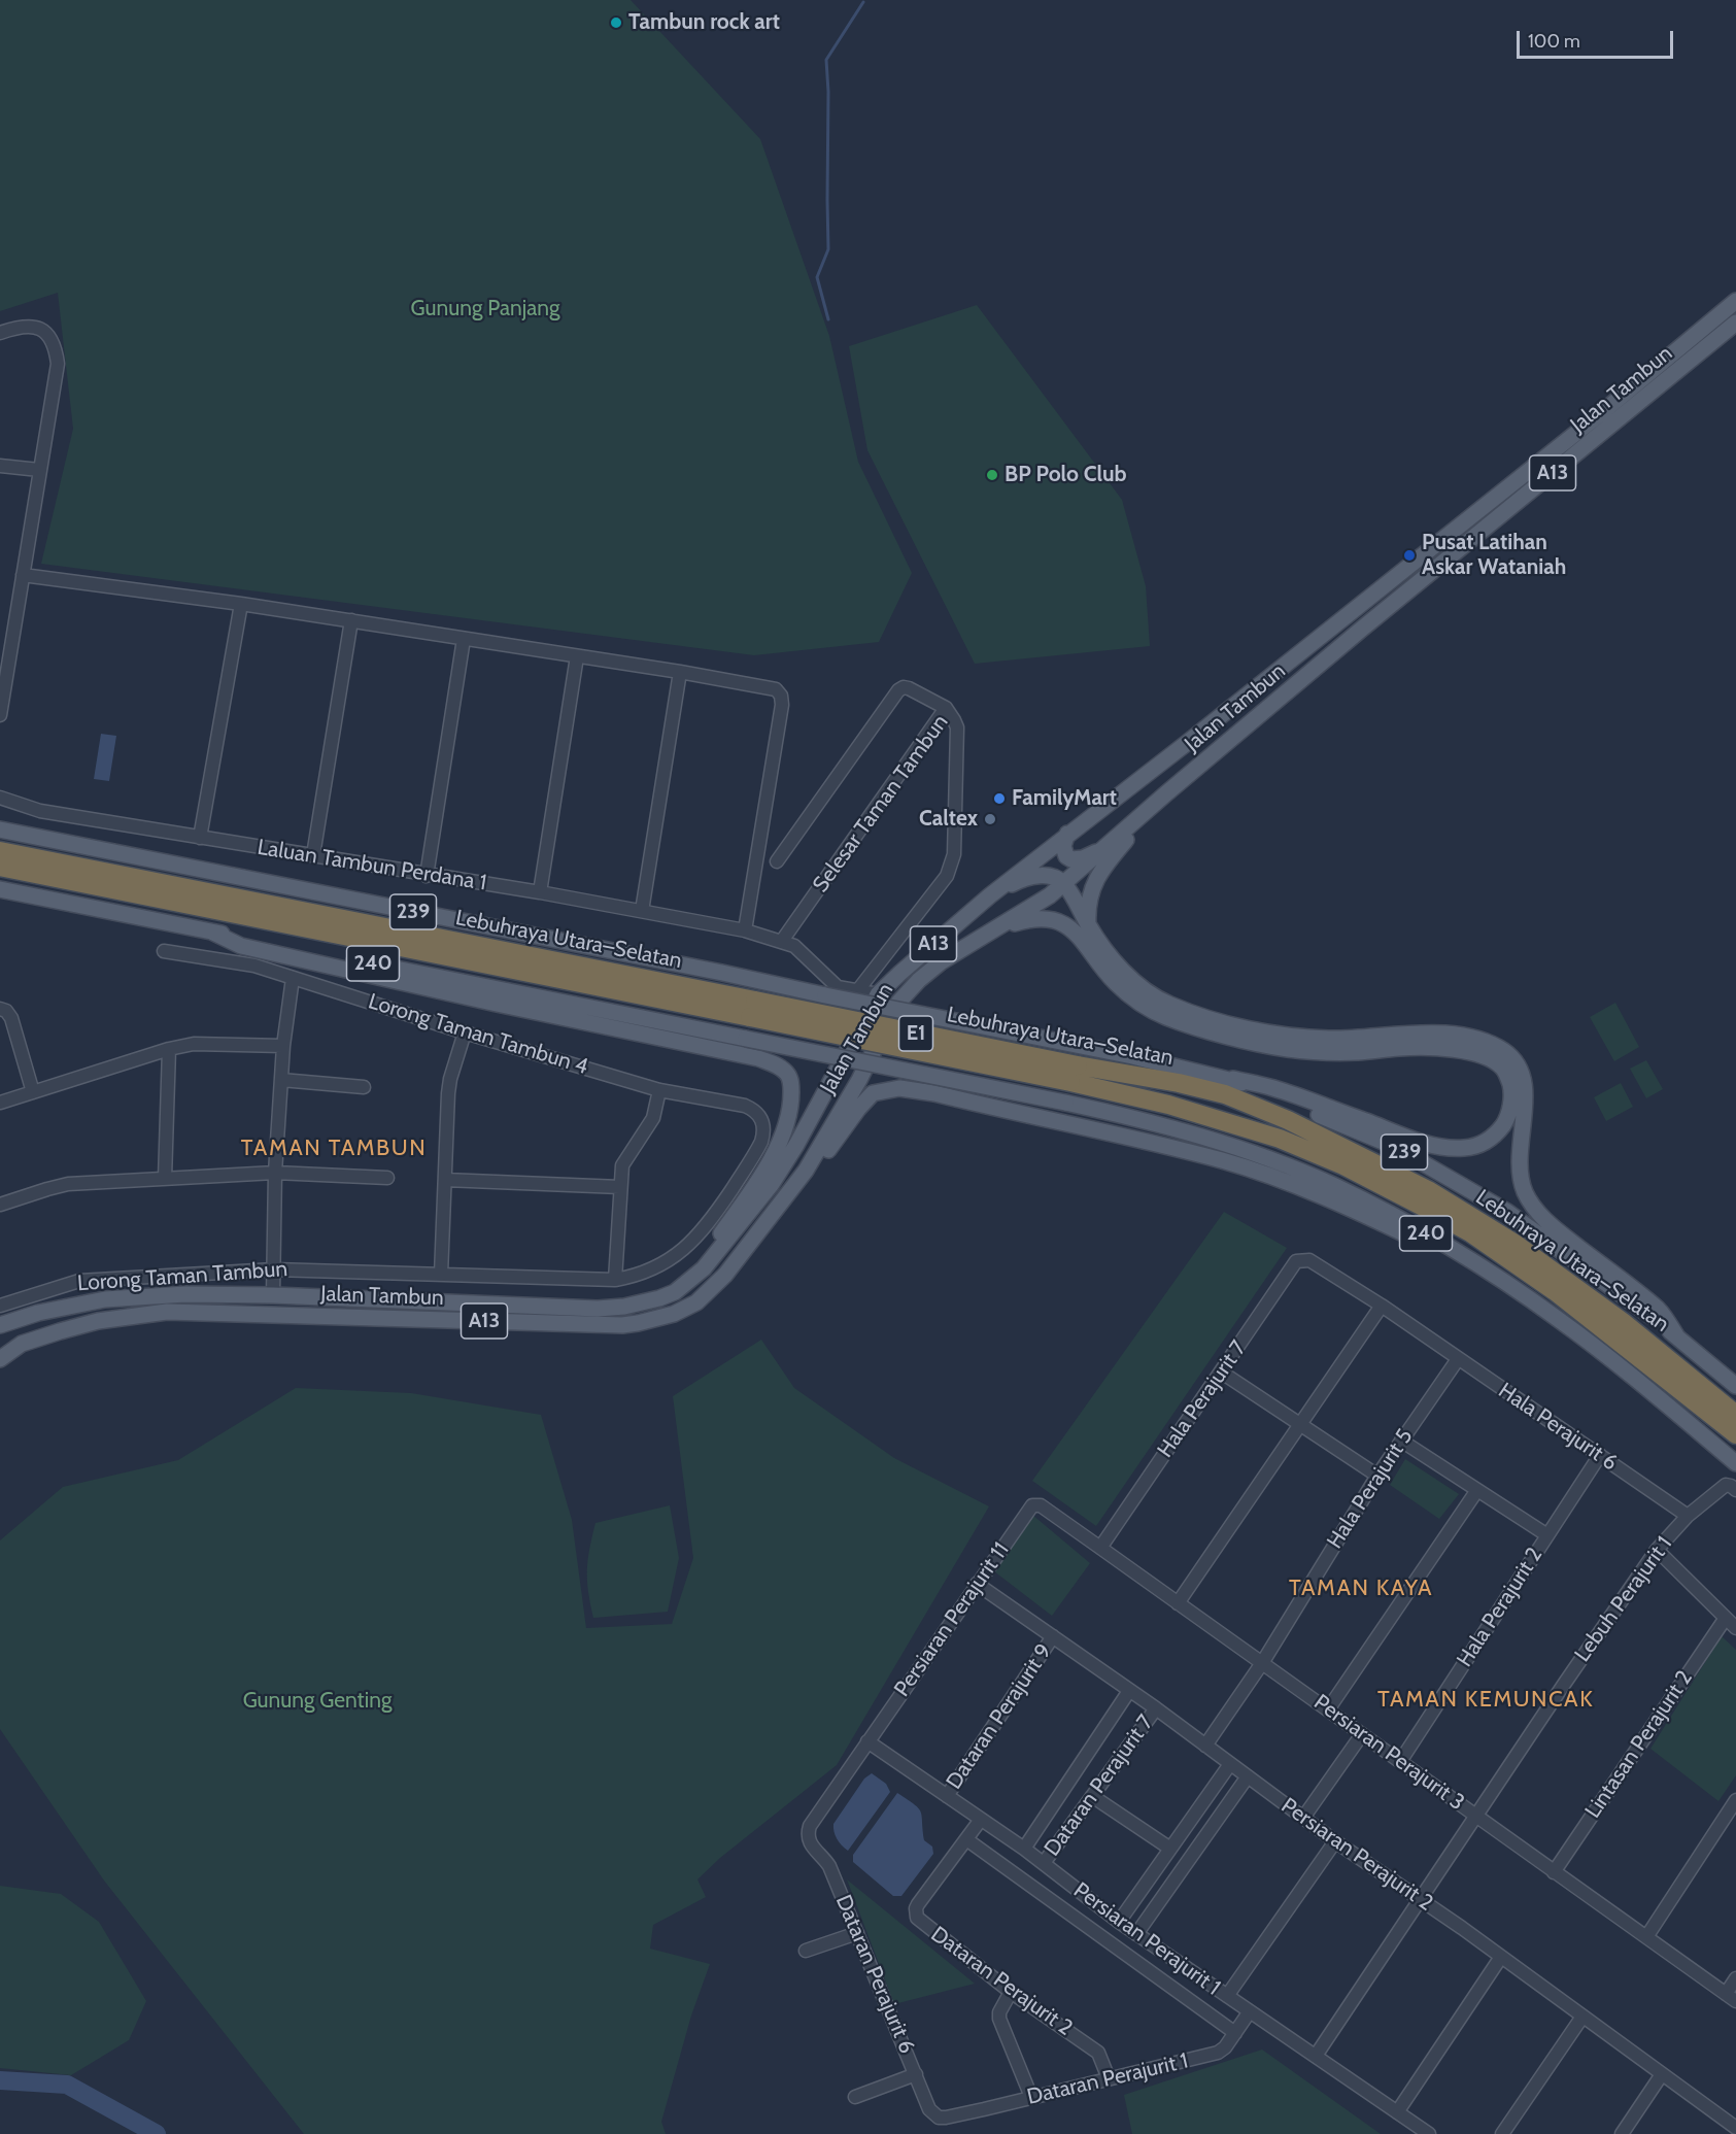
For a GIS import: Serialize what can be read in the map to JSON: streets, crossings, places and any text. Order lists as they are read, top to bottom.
{
  "streets": {
    "highway": ["Lebuhraya Utara–Selatan", "E1"],
    "main road": [
      "Jalan Tambun",
      "A13",
      "239",
      "240"
    ],
    "street": [
      "Selesar Taman Tambun",
      "Laluan Tambun Perdana 1",
      "Lorong Taman Tambun 4",
      "Lorong Taman Tambun",
      "Hala Perajurit 7",
      "Hala Perajurit 6",
      "Hala Perajurit 5",
      "Lebuh Perajurit 1",
      "Hala Perajurit 2",
      "Persiaran Perajurit 11",
      "Dataran Perajurit 9",
      "Lintasan Perajurit 2",
      "Persiaran Perajurit 3",
      "Dataran Perajurit 7",
      "Persiaran Perajurit 2",
      "Persiaran Perajurit 1",
      "Dataran Perajurit 6",
      "Dataran Perajurit 2",
      "Dataran Perajurit 1"
    ]
  },
  "crossings": [
    ["Jalan Tambun", "Laluan Tambun Perdana 1"],
    ["Selesar Taman Tambun", "Laluan Tambun Perdana 1"],
    ["Lorong Taman Tambun 4", "Lorong Taman Tambun"],
    ["Hala Perajurit 7", "Hala Perajurit 6"],
    ["Hala Perajurit 7", "Persiaran Perajurit 3"],
    ["Hala Perajurit 6", "Hala Perajurit 5"],
    ["Hala Perajurit 6", "Lebuh Perajurit 1"],
    ["Hala Perajurit 6", "Hala Perajurit 2"],
    ["Hala Perajurit 5", "Persiaran Perajurit 3"],
    ["Hala Perajurit 5", "Persiaran Perajurit 2"],
    ["Lebuh Perajurit 1", "Persiaran Perajurit 3"],
    ["Lebuh Perajurit 1", "Persiaran Perajurit 2"],
    ["Lebuh Perajurit 1", "Persiaran Perajurit 1"],
    ["Hala Perajurit 2", "Persiaran Perajurit 3"],
    ["Persiaran Perajurit 11", "Persiaran Perajurit 3"],
    ["Persiaran Perajurit 11", "Persiaran Perajurit 2"],
    ["Persiaran Perajurit 11", "Persiaran Perajurit 1"],
    ["Persiaran Perajurit 11", "Dataran Perajurit 6"],
    ["Dataran Perajurit 9", "Persiaran Perajurit 2"],
    ["Dataran Perajurit 9", "Persiaran Perajurit 1"],
    ["Lintasan Perajurit 2", "Persiaran Perajurit 3"],
    ["Dataran Perajurit 7", "Persiaran Perajurit 2"],
    ["Dataran Perajurit 7", "Persiaran Perajurit 1"],
    ["Persiaran Perajurit 1", "Dataran Perajurit 2"],
    ["Persiaran Perajurit 1", "Dataran Perajurit 1"],
    ["Dataran Perajurit 6", "Dataran Perajurit 1"],
    ["Dataran Perajurit 2", "Dataran Perajurit 1"]
  ],
  "districts": ["TAMAN TAMBUN", "TAMAN KAYA", "TAMAN KEMUNCAK"],
  "parks": ["Gunung Panjang", "Gunung Genting"],
  "places": [
    "Tambun rock art",
    "BP Polo Club",
    "Pusat Latihan Askar Wataniah",
    "FamilyMart",
    "Caltex"
  ],
  "scale_bar": "100 m"
}
